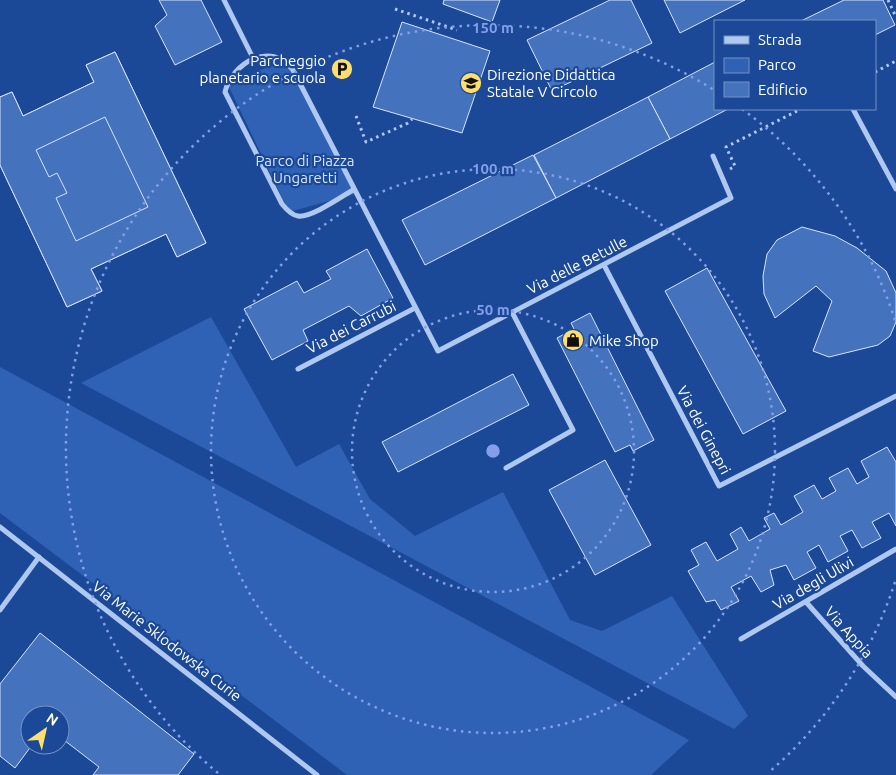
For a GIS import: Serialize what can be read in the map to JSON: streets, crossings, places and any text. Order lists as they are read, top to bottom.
{
  "streets": {
    "street": [
      "Via delle Betulle",
      "Via dei Carrubi",
      "Via dei Ginepri",
      "Via degli Ulivi",
      "Via Appia",
      "Via Marie Sklodowska Curie"
    ]
  },
  "crossings": [
    ["Via delle Betulle", "Via dei Carrubi"],
    ["Via delle Betulle", "Via dei Ginepri"],
    ["Via degli Ulivi", "Via Appia"]
  ],
  "parks": ["Parco di Piazza Ungaretti"],
  "places": {
    "parking": ["Parcheggio planetario e scuola"],
    "school or university": ["Direzione Didattica Statale V Circolo"],
    "shop": ["Mike Shop"]
  },
  "legend": ["Strada", "Parco", "Edificio"],
  "north": "top right",
  "rings": ["150 m", "100 m", "50 m"]
}
